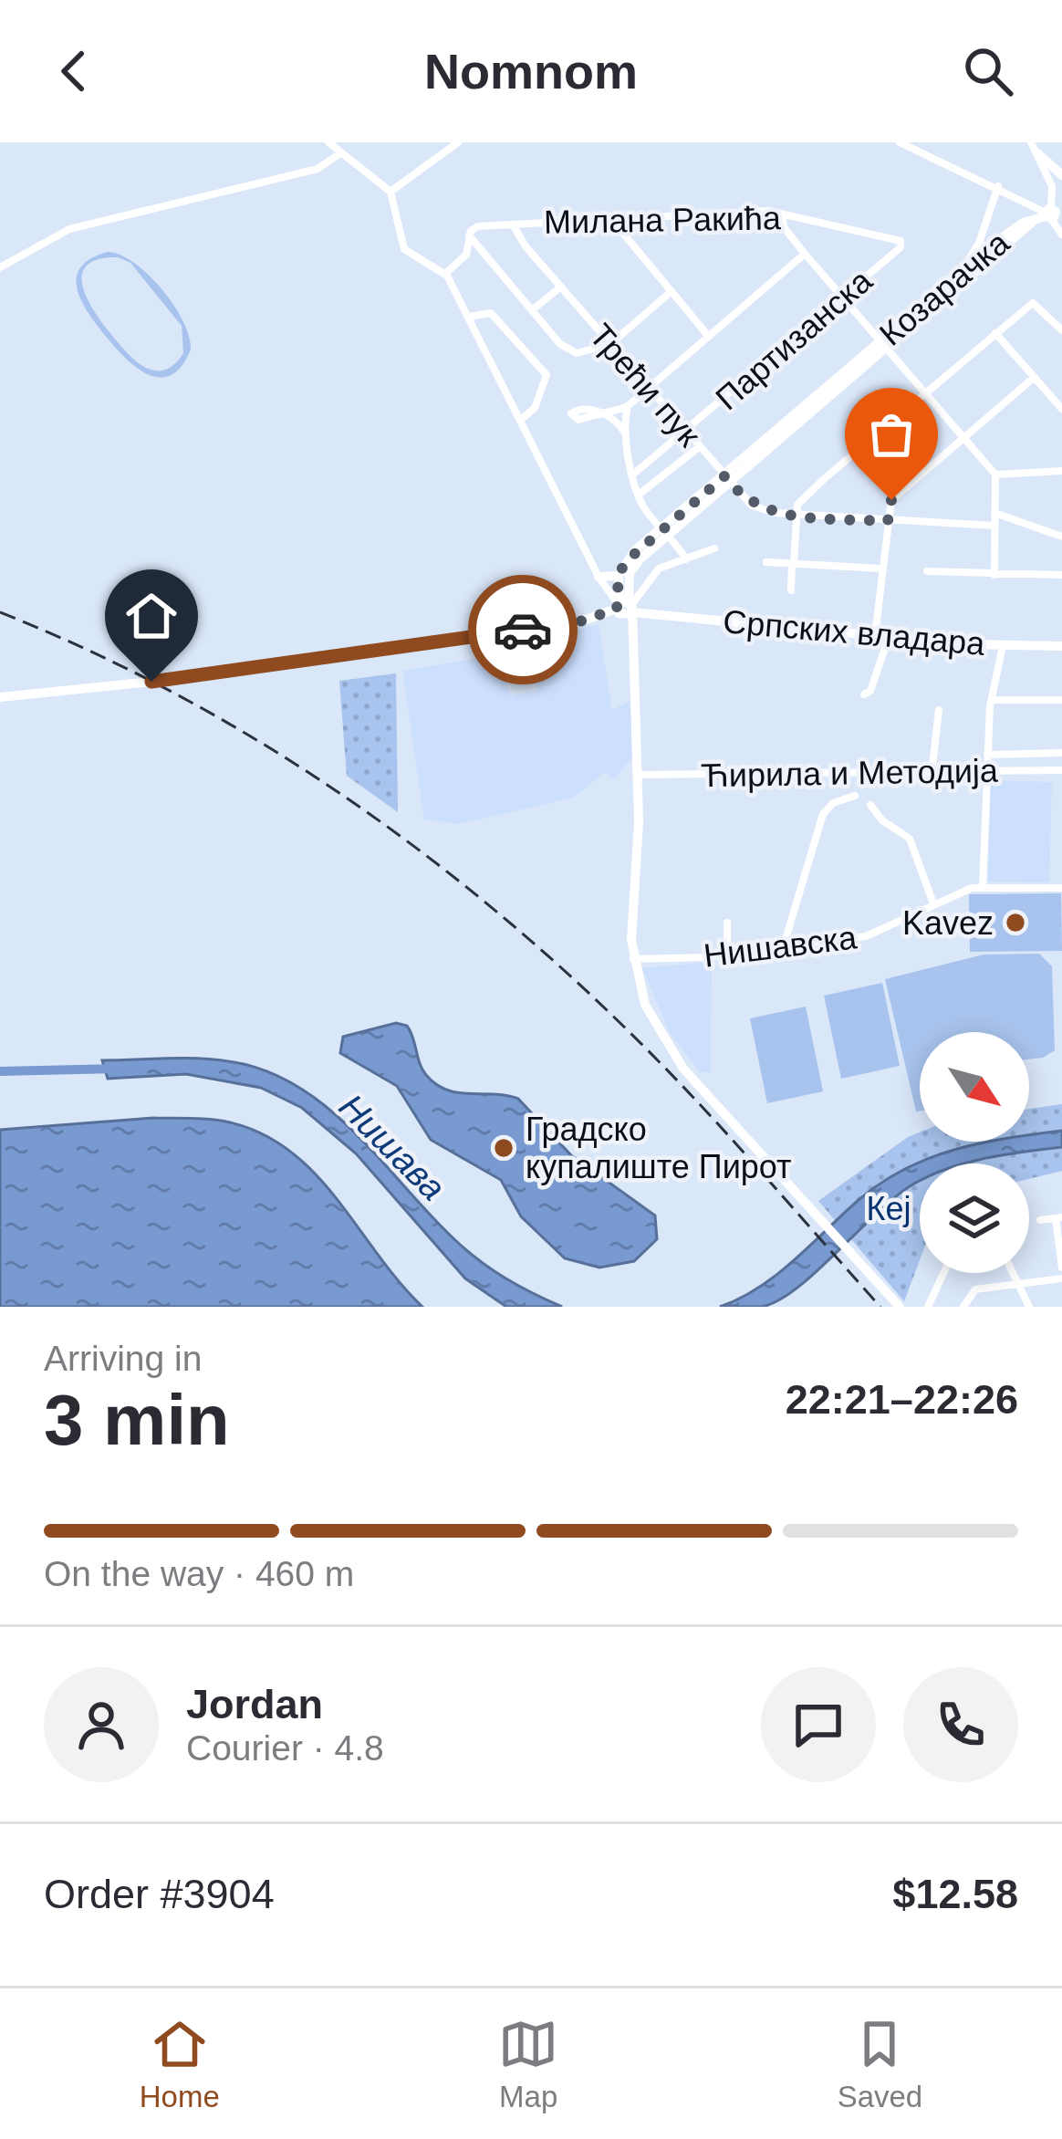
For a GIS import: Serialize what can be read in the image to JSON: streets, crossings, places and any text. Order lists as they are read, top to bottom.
{
  "streets": {
    "street": [
      "Милана Ракића",
      "Козарачка",
      "Партизанска",
      "Трећи пук",
      "Српских владара",
      "Ћирила и Методија",
      "Нишавска"
    ]
  },
  "crossings": [
    ["Милана Ракића", "Партизанска"],
    ["Милана Ракића", "Трећи пук"],
    ["Козарачка", "Трећи пук"],
    ["Козарачка", "Српских владара"],
    ["Партизанска", "Трећи пук"]
  ],
  "water": ["Нишава"],
  "parks": ["Кеј"],
  "places": ["Kavez", "Градско купалиште Пирот"],
  "north": "bottom right",
  "page": {
    "header": "Nomnom",
    "heading": ["3 min", "Arriving in", "22:21–22:26"],
    "panel": [
      "Jordan",
      "Courier · 4.8",
      "Order #3904",
      "$12.58"
    ],
    "bar": "On the way · 460 m",
    "tabs": ["Home", "Map", "Saved"]
  }
}
